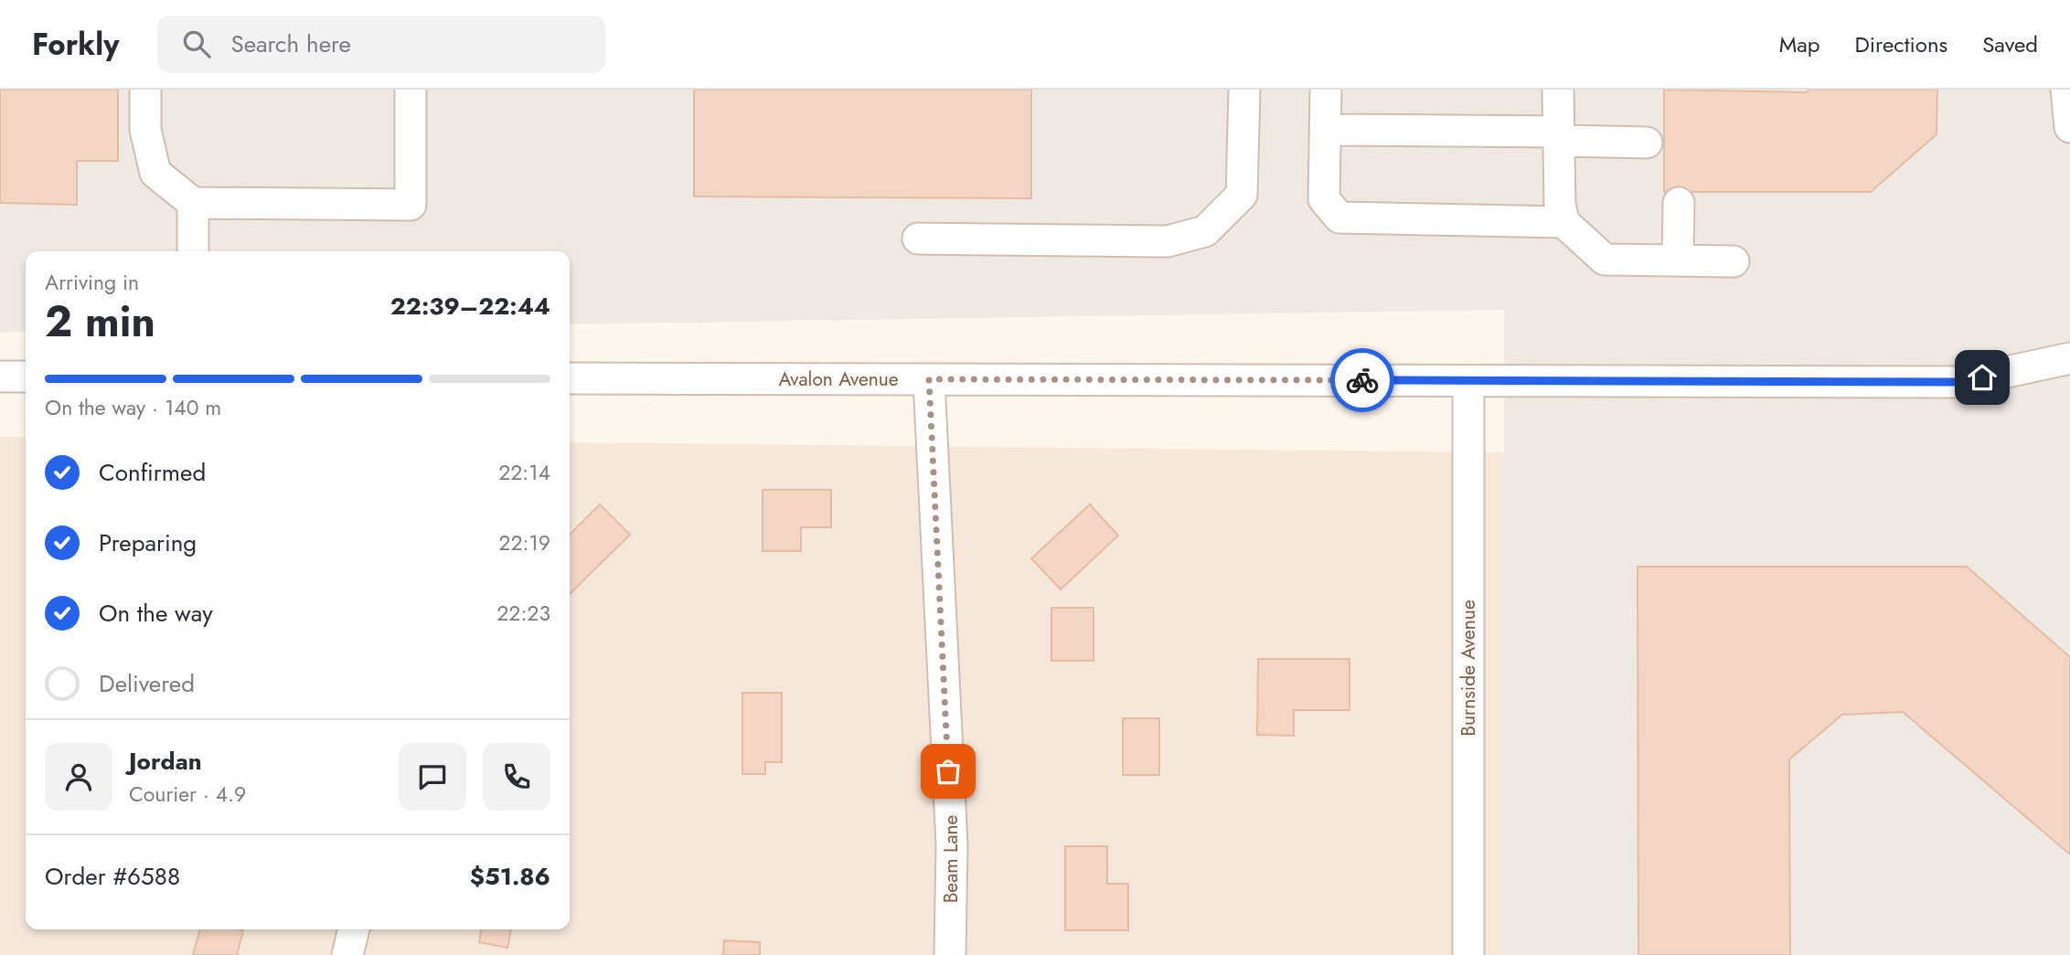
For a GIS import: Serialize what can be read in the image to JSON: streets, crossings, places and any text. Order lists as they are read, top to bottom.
{
  "streets": {
    "street": ["Avalon Avenue", "Burnside Avenue", "Beam Lane"]
  },
  "crossings": [
    ["Avalon Avenue", "Burnside Avenue"],
    ["Avalon Avenue", "Beam Lane"]
  ],
  "page": {
    "header": "Forkly",
    "search": "Search here",
    "nav": ["Map", "Directions", "Saved"],
    "heading": ["2 min", "Arriving in", "22:39–22:44"],
    "panel": [
      "Jordan",
      "Courier · 4.9",
      "Order #6588",
      "$51.86"
    ],
    "bar": "On the way · 140 m",
    "list": [
      ["Confirmed", "22:14"],
      ["Preparing", "22:19"],
      ["On the way", "22:23"],
      "Delivered"
    ]
  }
}
